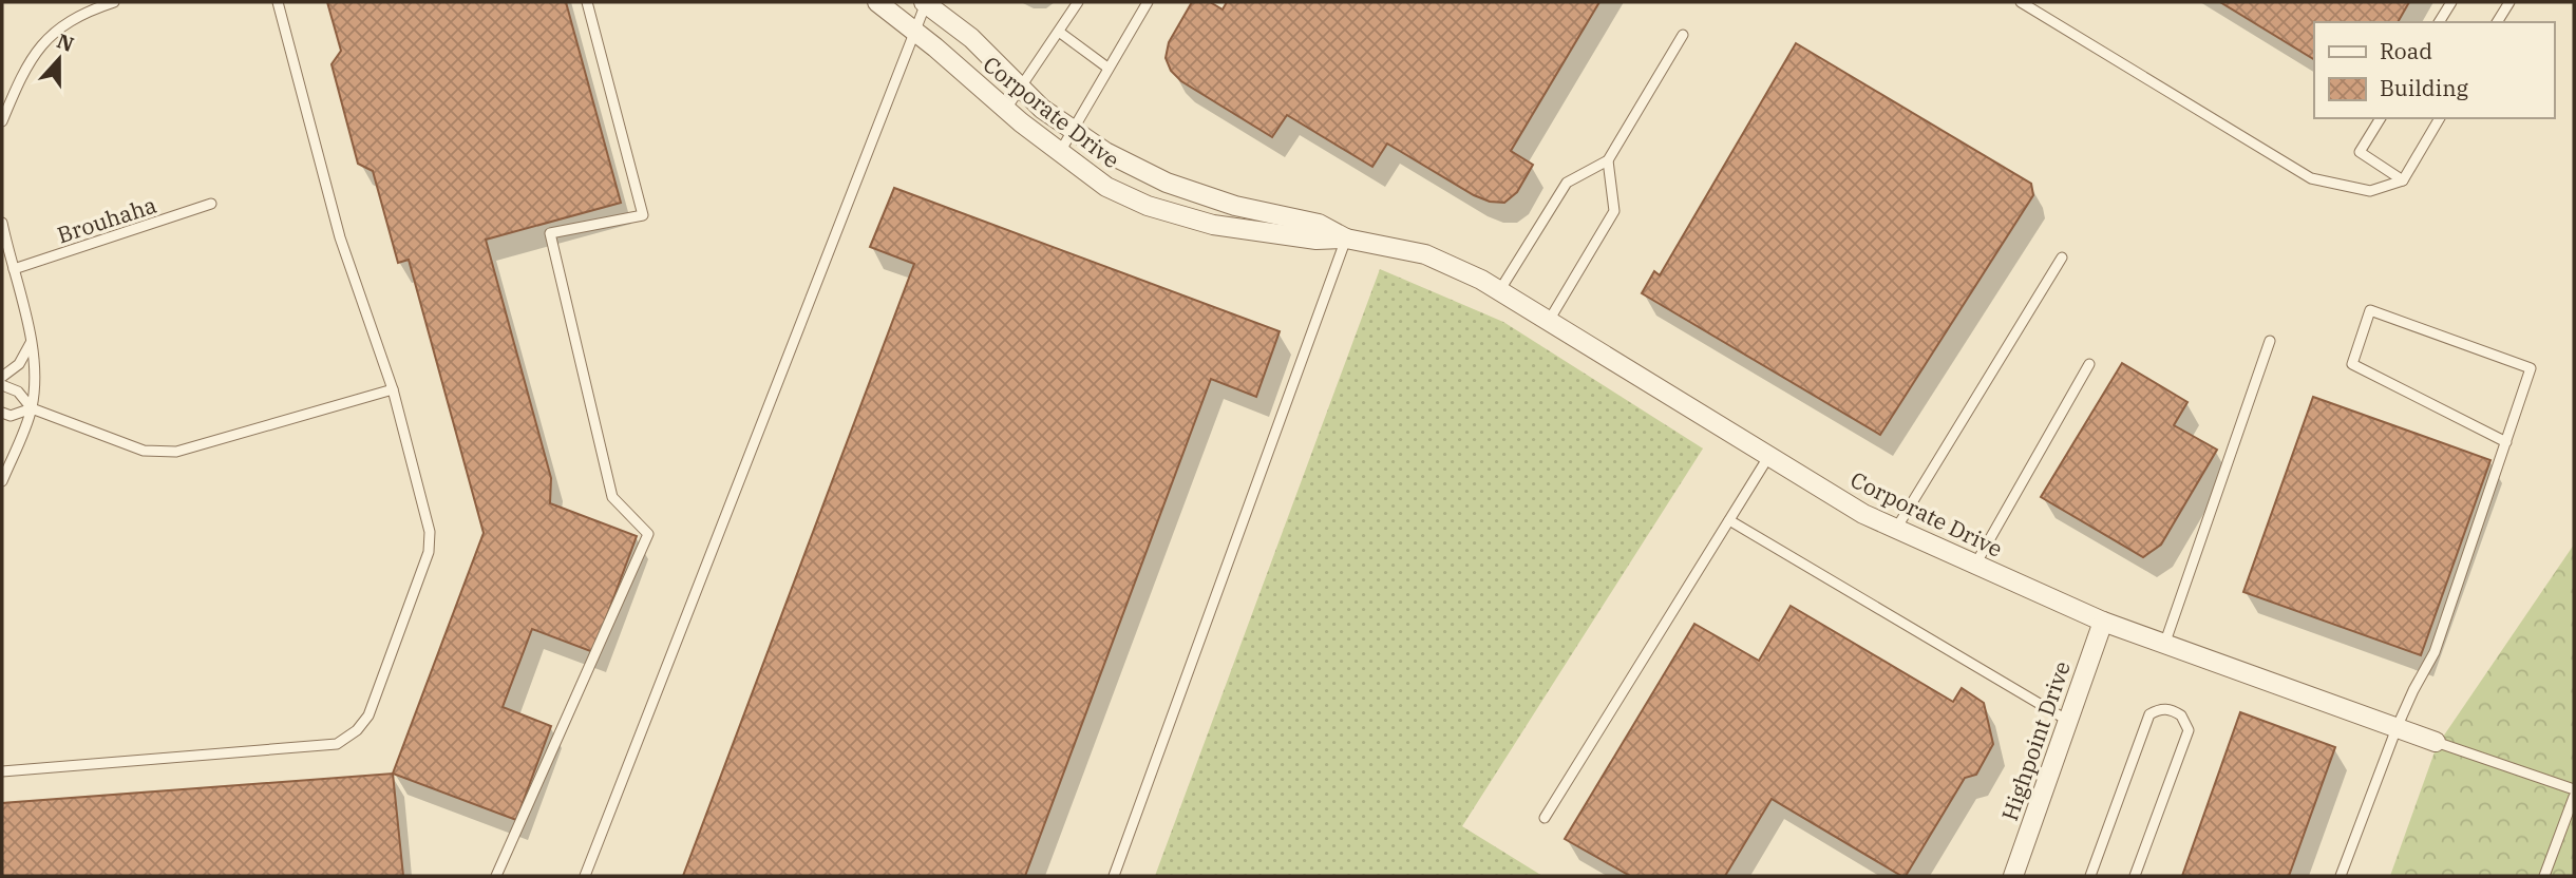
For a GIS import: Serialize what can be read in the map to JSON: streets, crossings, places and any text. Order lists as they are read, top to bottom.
{
  "streets": {
    "street": ["Corporate Drive", "Highpoint Drive"],
    "lane": ["Brouhaha"]
  },
  "crossings": [
    ["Corporate Drive", "Highpoint Drive"]
  ],
  "legend": ["Road", "Building"],
  "north": "top"
}
